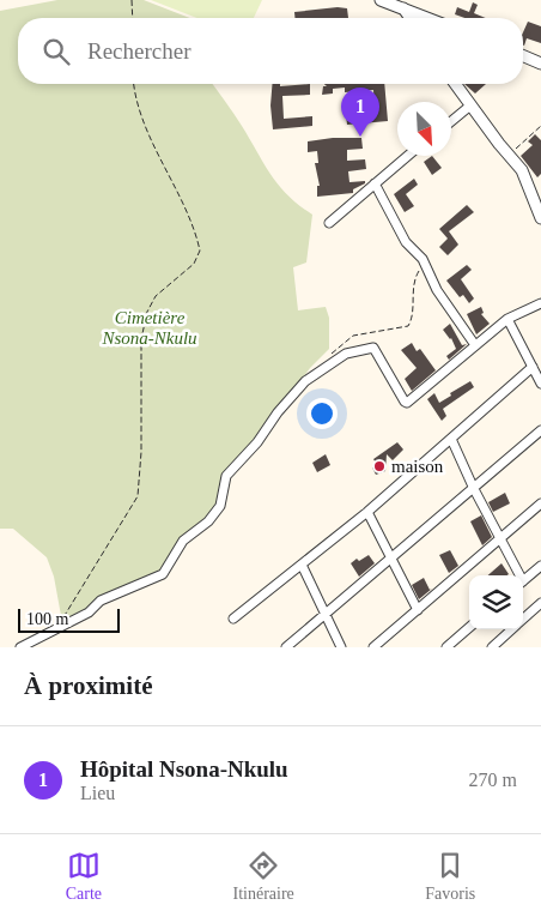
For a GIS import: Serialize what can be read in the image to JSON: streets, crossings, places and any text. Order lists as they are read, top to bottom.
{
  "parks": ["Cimetière Nsona-Nkulu"],
  "places": ["maison"],
  "scale_bar": "100 m",
  "north": "bottom right",
  "page": {
    "search": "Rechercher",
    "pins": "1",
    "scale": "100 m",
    "heading": "À proximité",
    "list": [
      {
        "mark": "1",
        "name": "Hôpital Nsona-Nkulu",
        "note": "Lieu",
        "value": "270 m"
      }
    ],
    "nav": ["Carte", "Itinéraire", "Favoris"]
  }
}
